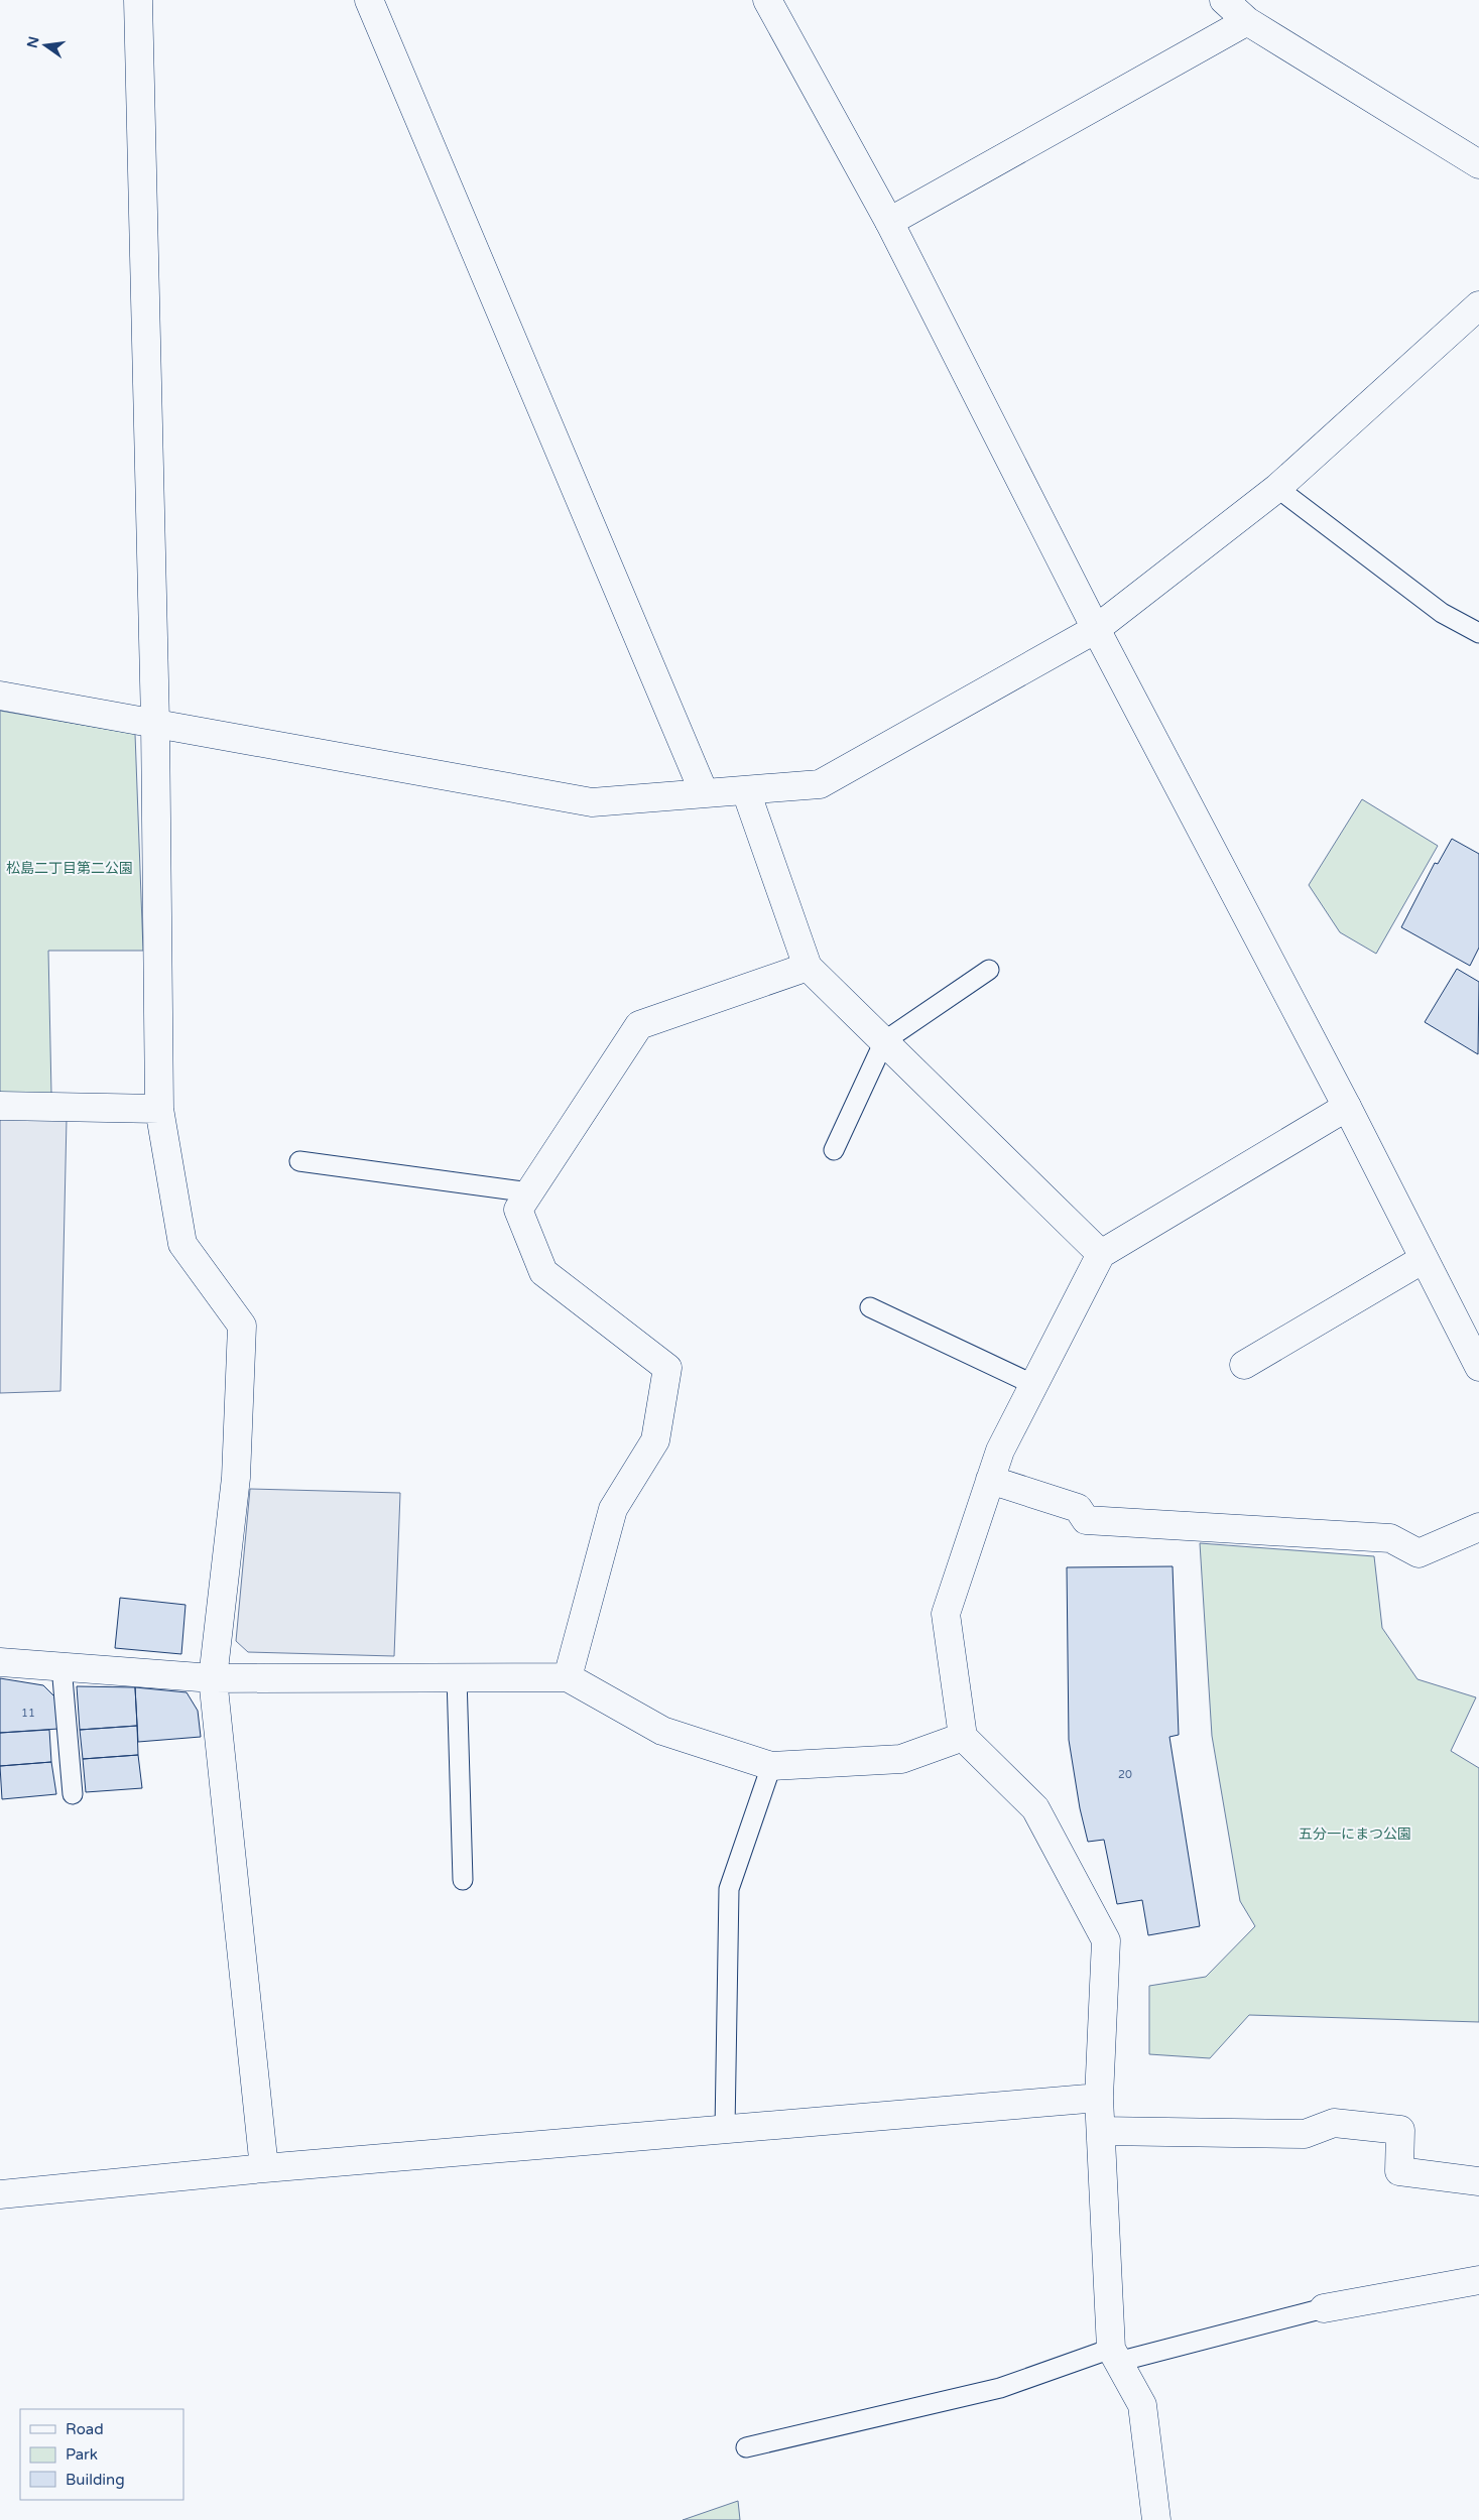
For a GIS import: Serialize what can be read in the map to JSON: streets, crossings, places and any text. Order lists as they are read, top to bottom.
{
  "parks": ["松島二丁目第二公園", "五分一にまつ公園"],
  "house_numbers": ["11", "20"],
  "legend": ["Road", "Park", "Building"],
  "north": "left"
}
